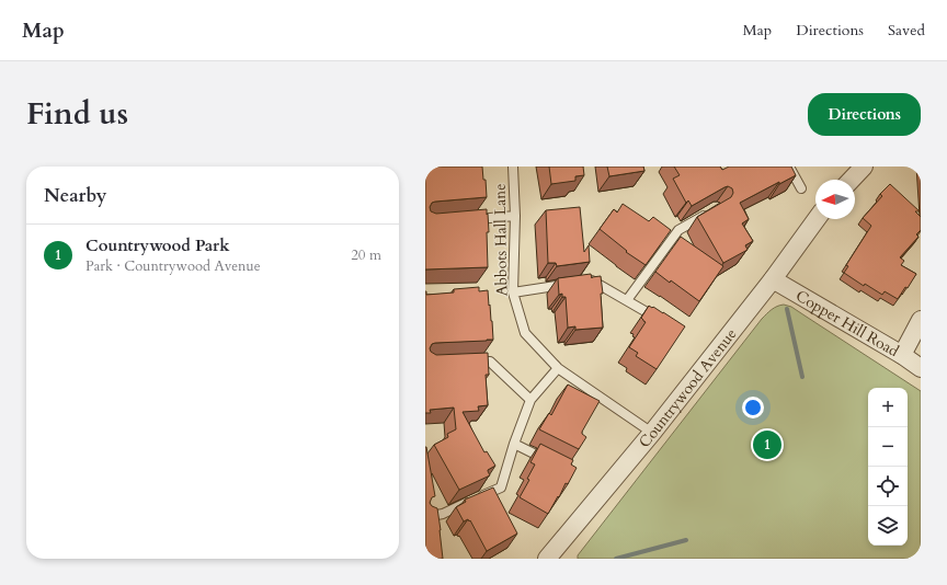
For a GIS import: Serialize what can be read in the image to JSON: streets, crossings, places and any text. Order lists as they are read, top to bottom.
{
  "streets": {
    "street": ["Copper Hill Road", "Countrywood Avenue"],
    "lane": ["Abbots Hall Lane"]
  },
  "crossings": [
    ["Abbots Hall Lane", "Countrywood Avenue"],
    ["Copper Hill Road", "Countrywood Avenue"]
  ],
  "north": "left",
  "page": {
    "header": "Map",
    "nav": ["Map", "Directions", "Saved"],
    "title": "Find us",
    "buttons": "Directions",
    "heading": "Nearby",
    "list": [
      {
        "mark": "1",
        "name": "Countrywood Park",
        "note": "Park · Countrywood Avenue",
        "value": "20 m"
      }
    ],
    "map_buttons": ["+", "−"],
    "pins": "1"
  }
}
